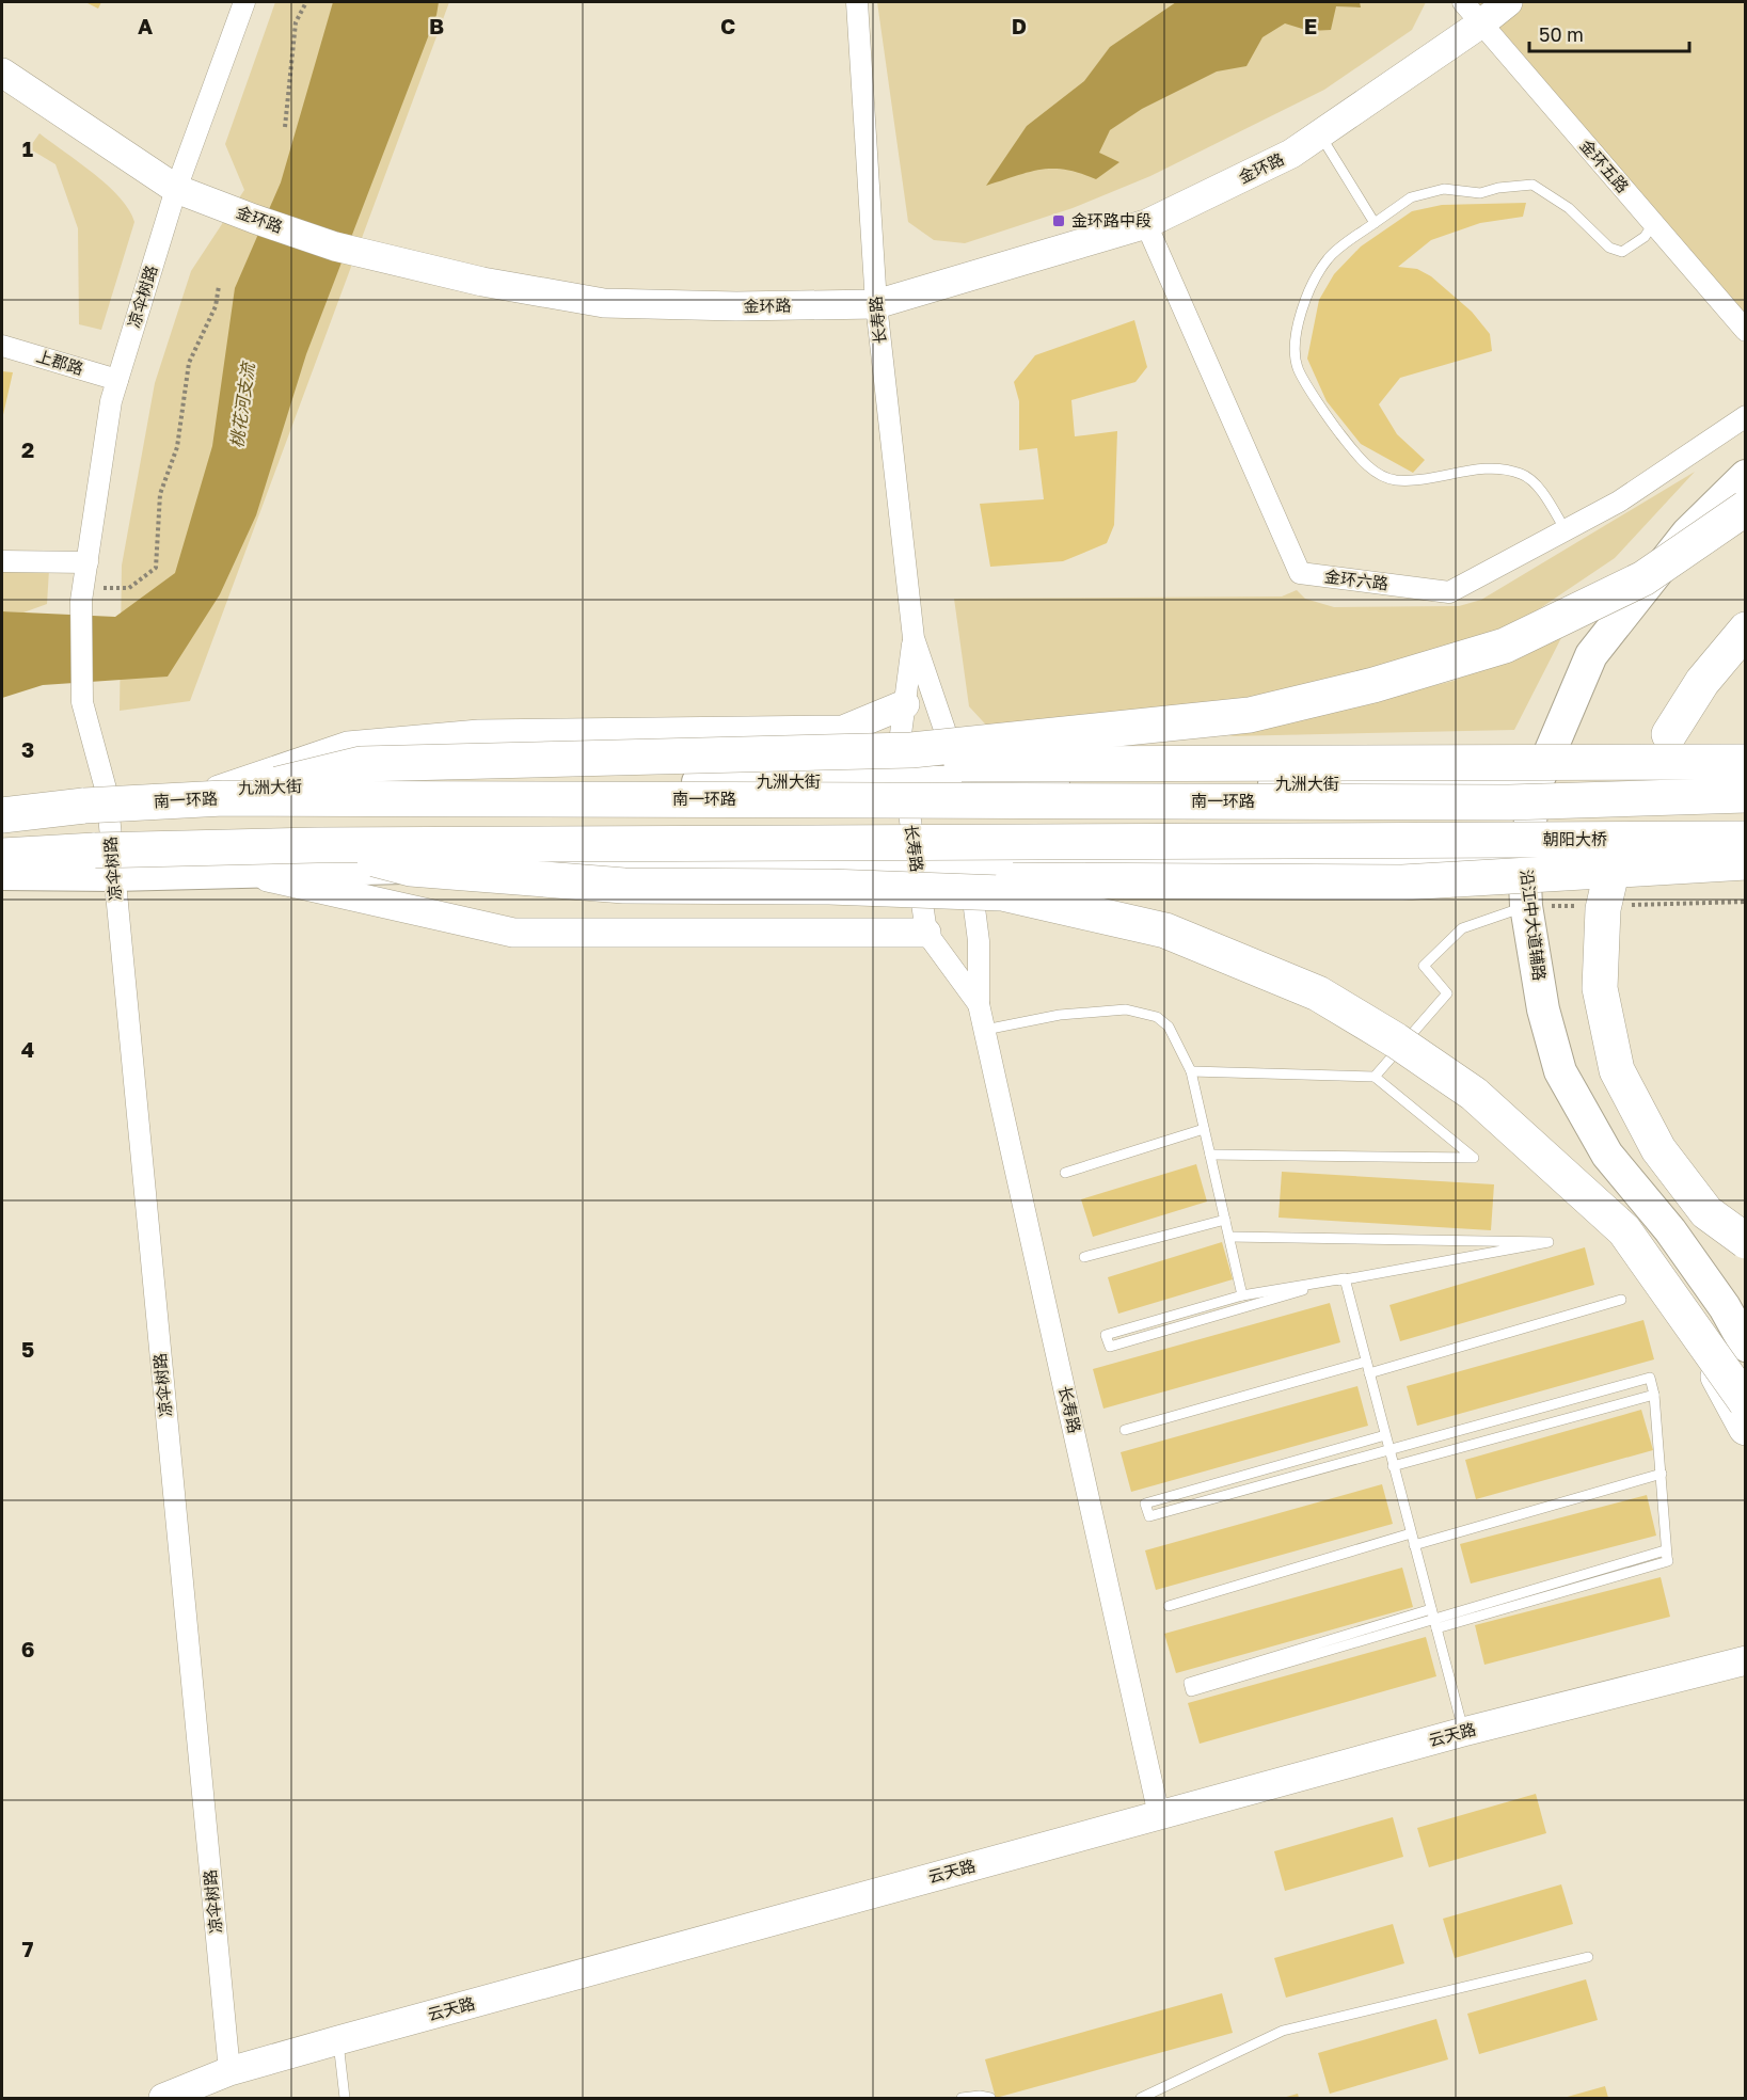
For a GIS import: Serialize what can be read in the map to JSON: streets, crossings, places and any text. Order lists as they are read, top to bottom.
{
  "streets": {
    "highway": ["南一环路", "朝阳大桥"],
    "main road": ["九洲大街", "沿江中大道辅路"],
    "street": [
      "金环五路",
      "金环路",
      "凉伞树路",
      "长寿路",
      "上郡路",
      "金环六路",
      "云天路"
    ]
  },
  "crossings": [
    ["金环五路", "金环路"],
    ["金环路", "凉伞树路"],
    ["金环路", "长寿路"],
    ["金环路", "金环六路"],
    ["凉伞树路", "上郡路"],
    ["凉伞树路", "九洲大街"],
    ["凉伞树路", "云天路"],
    ["长寿路", "九洲大街"],
    ["长寿路", "云天路"],
    ["九洲大街", "南一环路"],
    ["九洲大街", "沿江中大道辅路"]
  ],
  "water": ["桃花河支流"],
  "places": {
    "transit": ["金环路中段"]
  },
  "scale_bar": "50 m",
  "grid": {
    "columns": [
      "A",
      "B",
      "C",
      "D",
      "E"
    ],
    "rows": [
      "1",
      "2",
      "3",
      "4",
      "5",
      "6",
      "7"
    ]
  }
}
